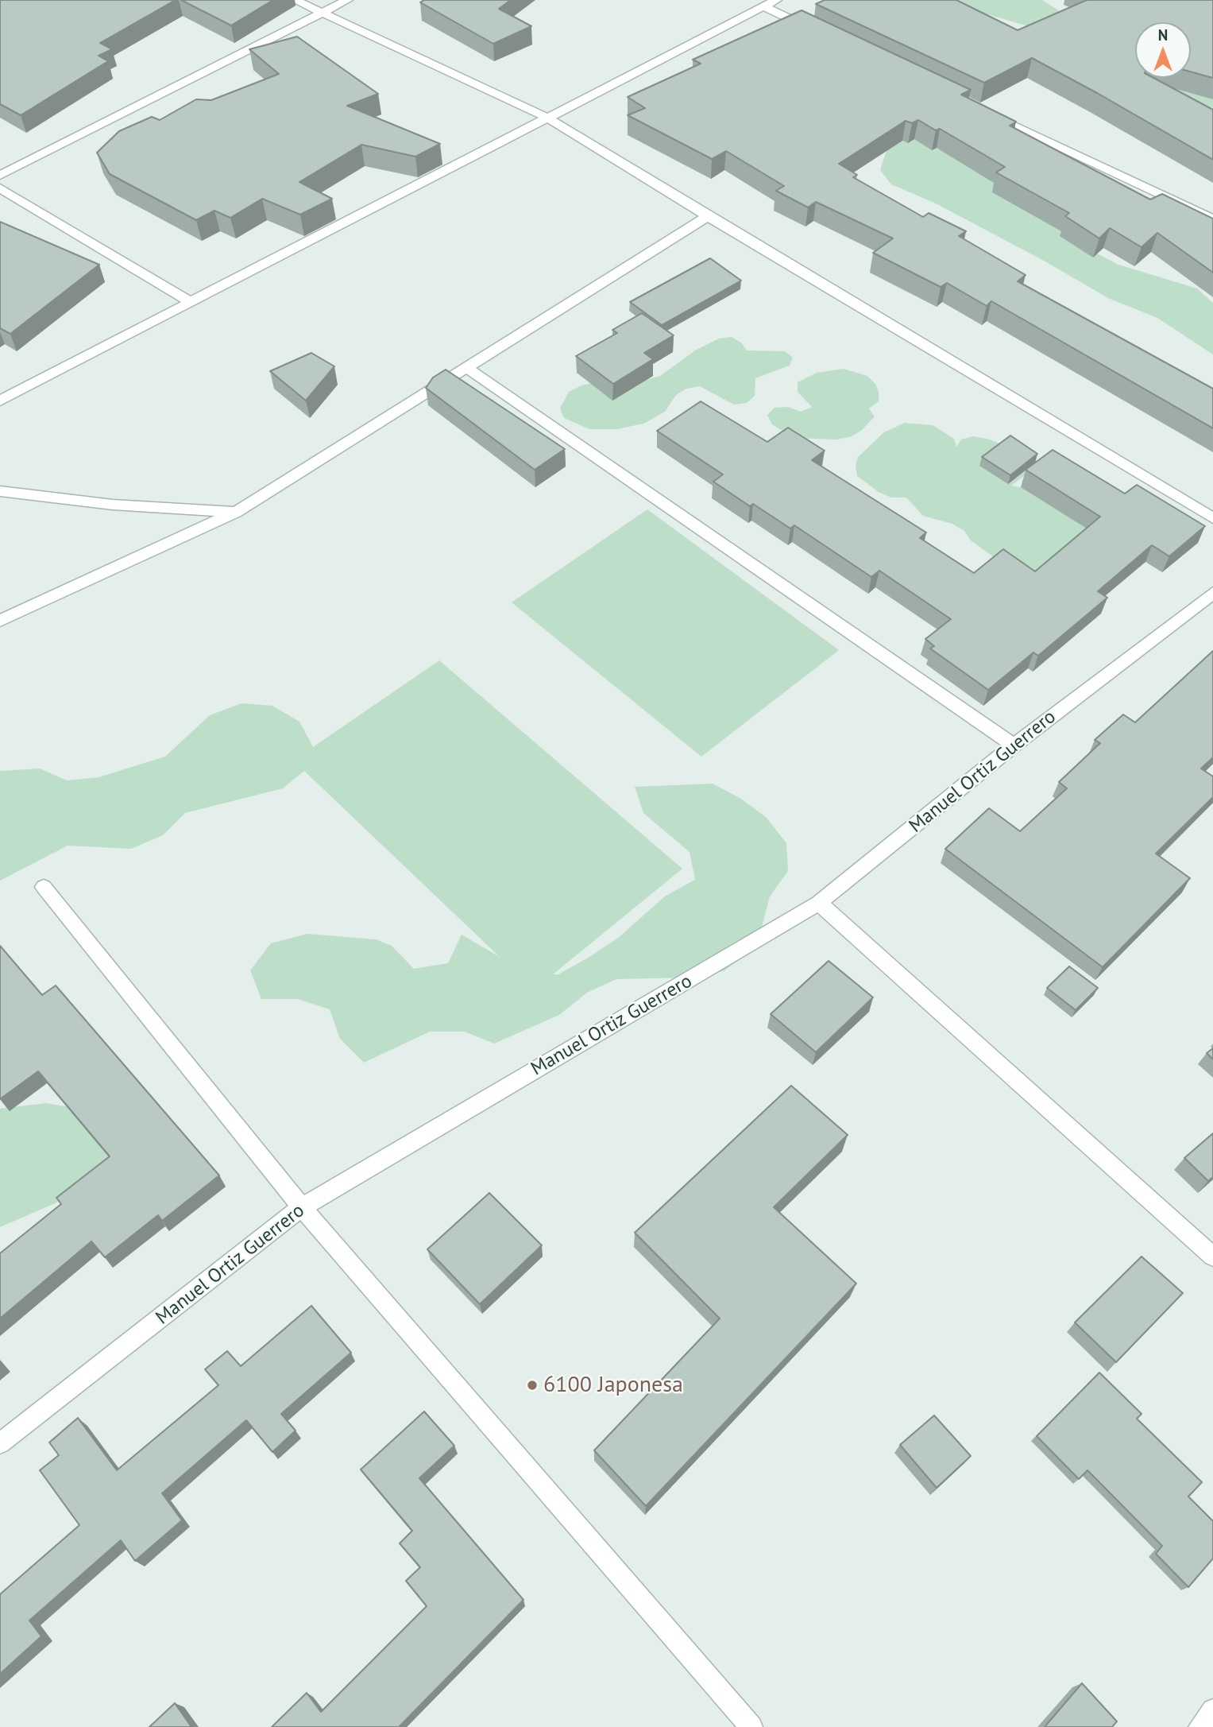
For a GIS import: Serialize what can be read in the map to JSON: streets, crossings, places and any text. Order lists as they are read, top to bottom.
{
  "streets": {
    "street": ["Manuel Ortiz Guerrero"]
  },
  "places": ["6100 Japonesa"],
  "north": "top"
}
